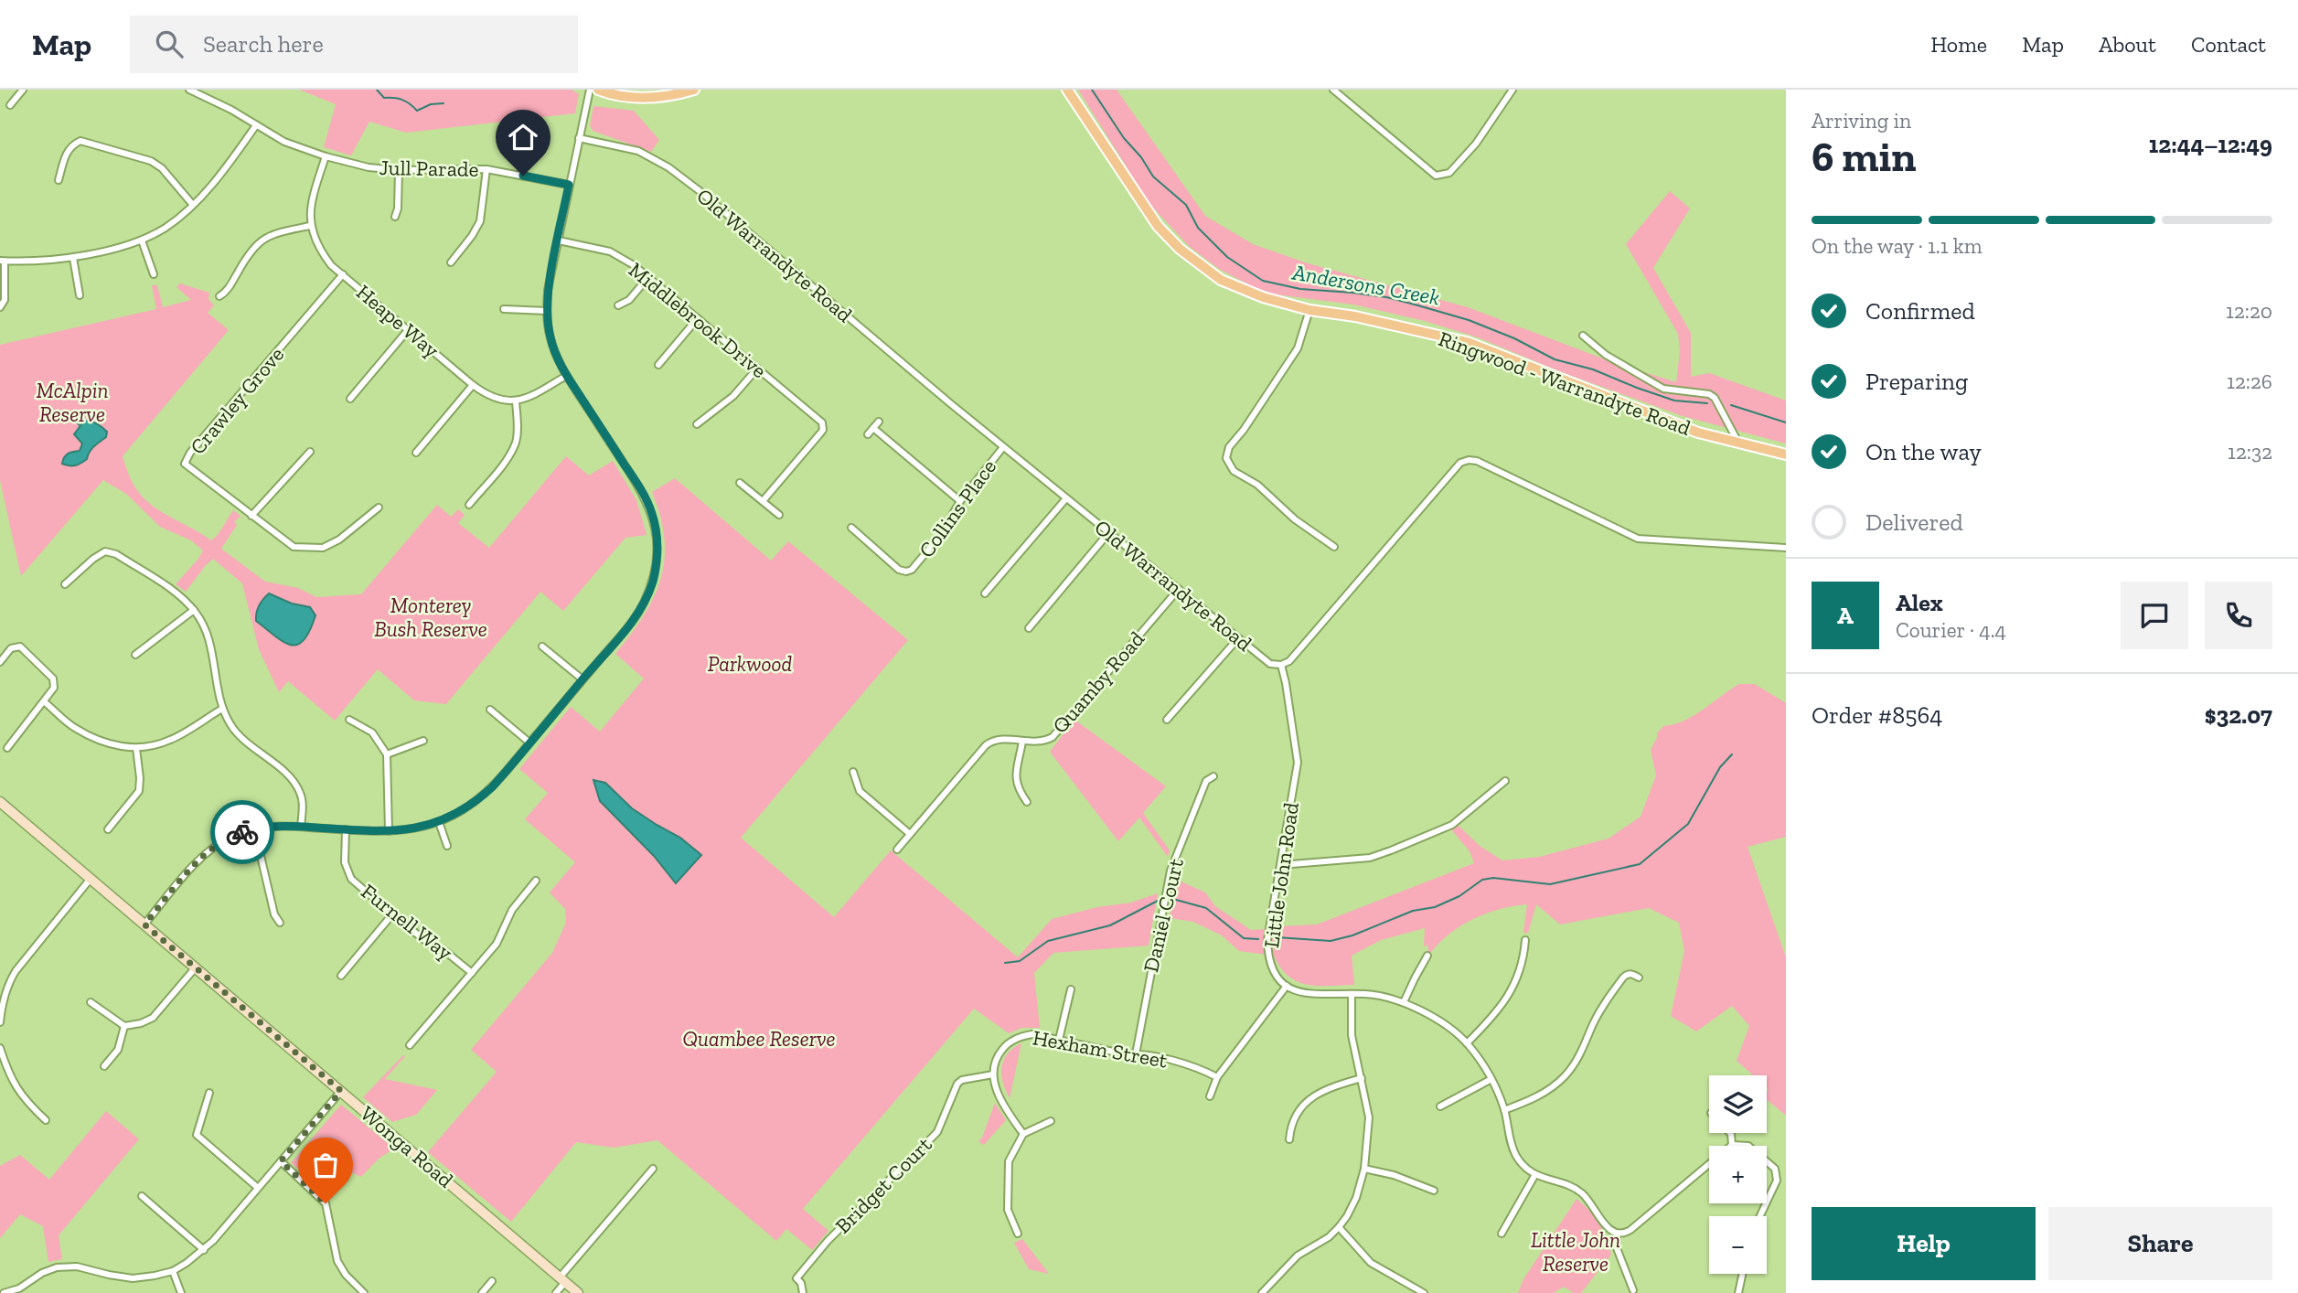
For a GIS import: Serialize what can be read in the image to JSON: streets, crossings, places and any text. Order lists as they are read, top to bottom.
{
  "streets": {
    "main road": ["Ringwood - Warrandyte Road", "Wonga Road"],
    "street": [
      "Jull Parade",
      "Old Warrandyte Road",
      "Middlebrook Drive",
      "Heape Way",
      "Crawley Grove",
      "Collins Place",
      "Quamby Road",
      "Little John Road",
      "Daniel Court",
      "Furnell Way",
      "Hexham Street",
      "Bridget Court"
    ]
  },
  "crossings": [
    ["Old Warrandyte Road", "Collins Place"],
    ["Old Warrandyte Road", "Quamby Road"],
    ["Old Warrandyte Road", "Little John Road"],
    ["Heape Way", "Crawley Grove"],
    ["Daniel Court", "Hexham Street"],
    ["Hexham Street", "Bridget Court"]
  ],
  "water": ["Andersons Creek"],
  "parks": [
    "McAlpin Reserve",
    "Monterey Bush Reserve",
    "Parkwood",
    "Quambee Reserve",
    "Little John Reserve"
  ],
  "page": {
    "header": "Map",
    "search": "Search here",
    "nav": [
      "Home",
      "Map",
      "About",
      "Contact"
    ],
    "heading": ["6 min", "Arriving in", "12:44–12:49"],
    "panel": [
      "Alex",
      "Courier · 4.4",
      "Order #8564",
      "$32.07"
    ],
    "bar": "On the way · 1.1 km",
    "list": [
      ["Confirmed", "12:20"],
      ["Preparing", "12:26"],
      ["On the way", "12:32"],
      "Delivered"
    ],
    "round": "A",
    "map_buttons": ["+", "−"],
    "buttons": ["Help", "Share"]
  }
}
